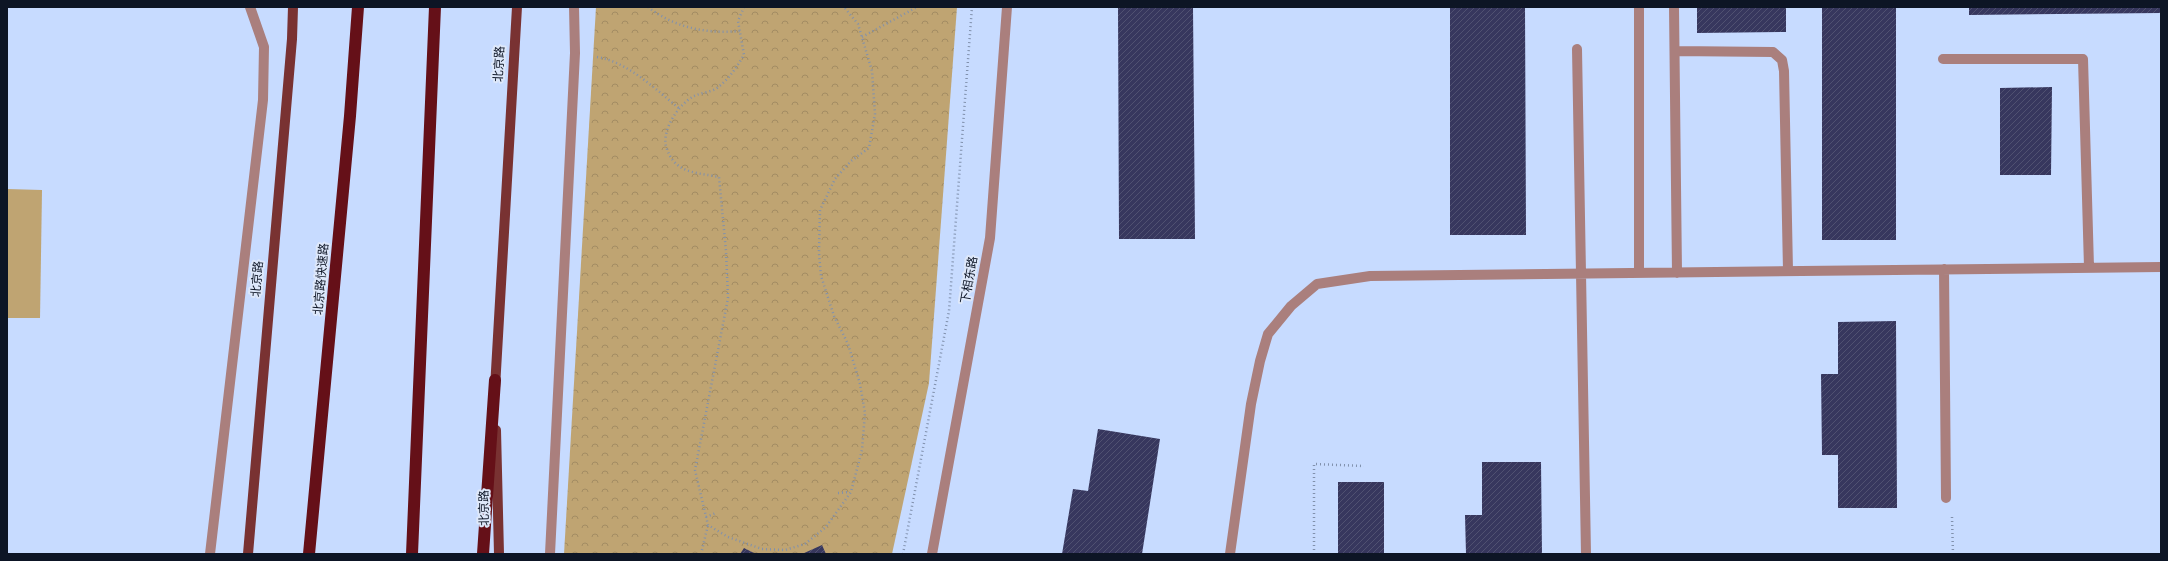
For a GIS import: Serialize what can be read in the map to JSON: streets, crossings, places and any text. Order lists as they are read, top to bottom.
{
  "streets": {
    "highway": ["北京路快速路"],
    "main road": ["北京路"],
    "street": ["下相东路"]
  }
}
